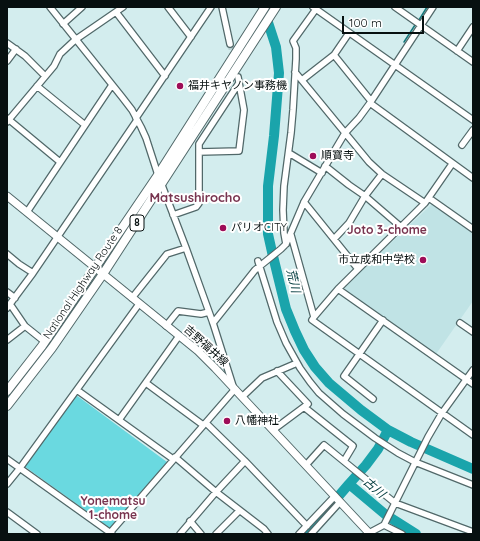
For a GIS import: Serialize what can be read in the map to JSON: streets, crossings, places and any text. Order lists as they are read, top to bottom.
{
  "streets": {
    "highway": ["8", "National Highway Route 8"],
    "main road": ["吉野福井線"]
  },
  "crossings": [
    ["National Highway Route 8", "吉野福井線"]
  ],
  "districts": ["Matsushirocho", "Joto 3-chome", "Yonematsu 1-chome"],
  "water": ["荒川", "古川"],
  "places": [
    "福井キヤノン事務機",
    "順寶寺",
    "パリオCITY",
    "市立成和中学校",
    "八幡神社"
  ],
  "scale_bar": "100 m"
}
